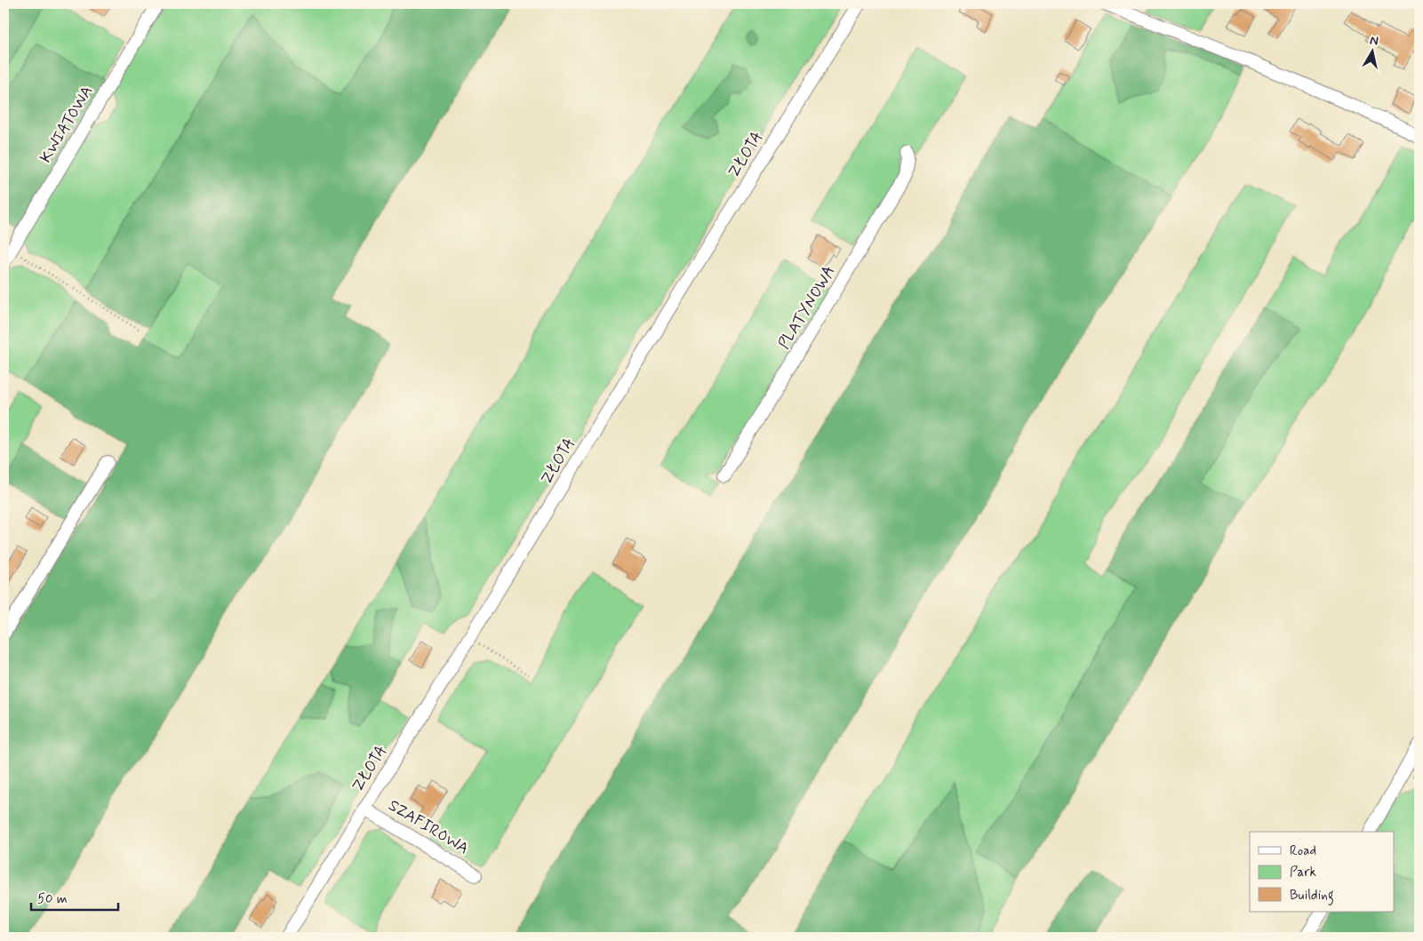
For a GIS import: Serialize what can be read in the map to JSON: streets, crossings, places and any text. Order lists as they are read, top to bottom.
{
  "streets": {
    "street": [
      "KWIATOWA",
      "ZŁOTA",
      "PLATYNOWA",
      "SZAFIROWA"
    ]
  },
  "crossings": [
    ["ZŁOTA", "SZAFIROWA"]
  ],
  "legend": ["Road", "Park", "Building"],
  "scale_bar": "50 m",
  "north": "top"
}
